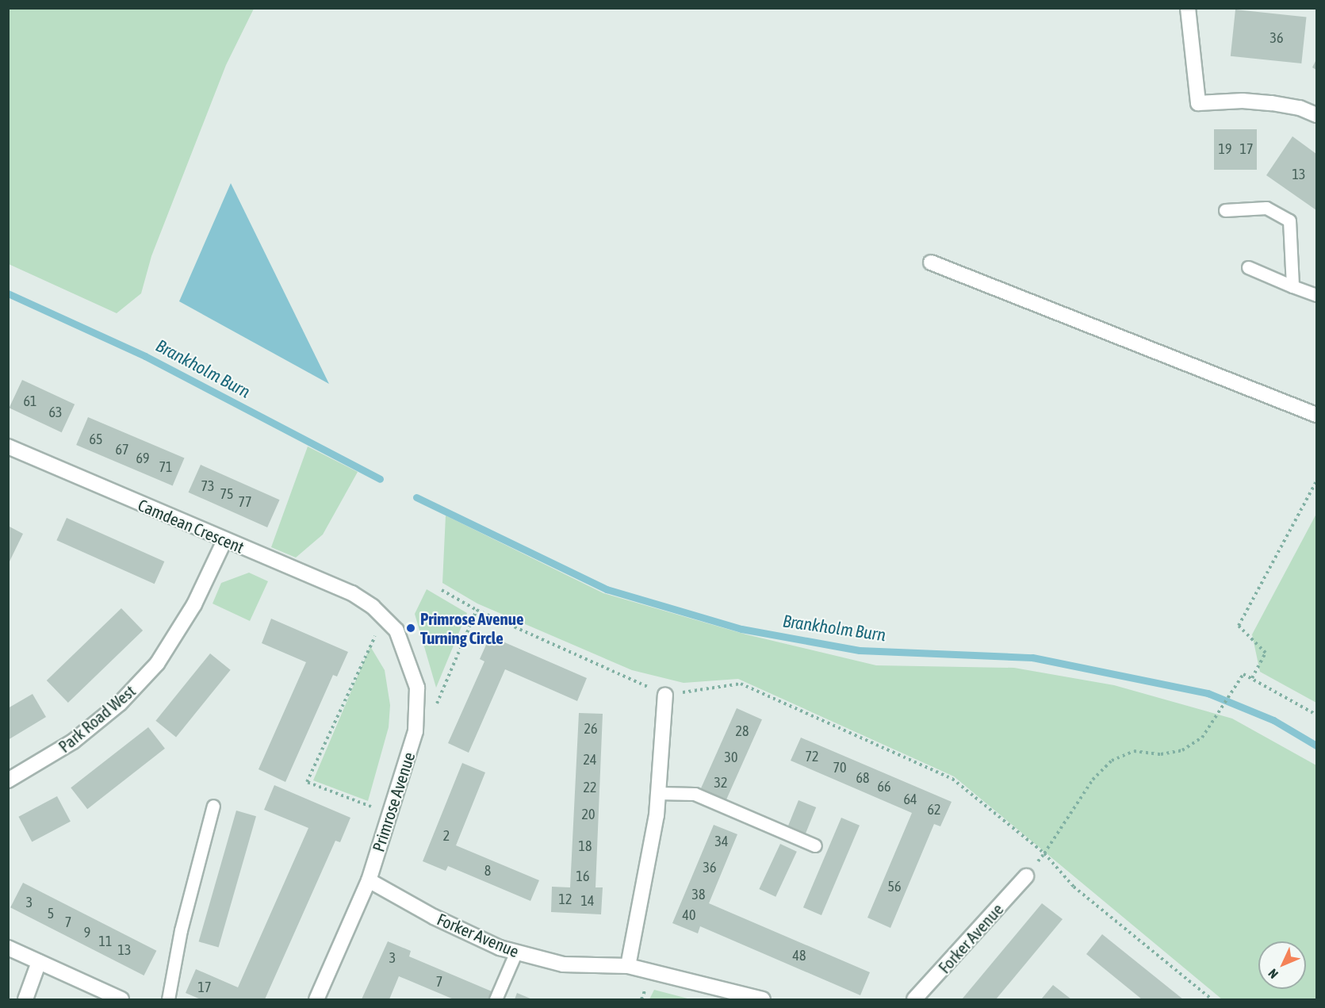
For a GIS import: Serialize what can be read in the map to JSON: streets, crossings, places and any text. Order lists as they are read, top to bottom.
{
  "streets": {
    "street": [
      "Camdean Crescent",
      "Park Road West",
      "Primrose Avenue",
      "Forker Avenue"
    ]
  },
  "crossings": [
    ["Camdean Crescent", "Park Road West"],
    ["Camdean Crescent", "Primrose Avenue"],
    ["Primrose Avenue", "Forker Avenue"]
  ],
  "water": ["Brankholm Burn"],
  "places": ["Primrose Avenue Turning Circle"],
  "house_numbers": [
    "36",
    "19",
    "17",
    "13",
    "61",
    "63",
    "65",
    "67",
    "69",
    "71",
    "73",
    "75",
    "77",
    "26",
    "28",
    "72",
    "30",
    "24",
    "70",
    "68",
    "32",
    "66",
    "22",
    "64",
    "62",
    "20",
    "2",
    "34",
    "18",
    "36",
    "8",
    "16",
    "56",
    "38",
    "12",
    "14",
    "3",
    "5",
    "40",
    "7",
    "9",
    "11",
    "13",
    "48",
    "3",
    "7",
    "17"
  ],
  "north": "bottom left"
}
